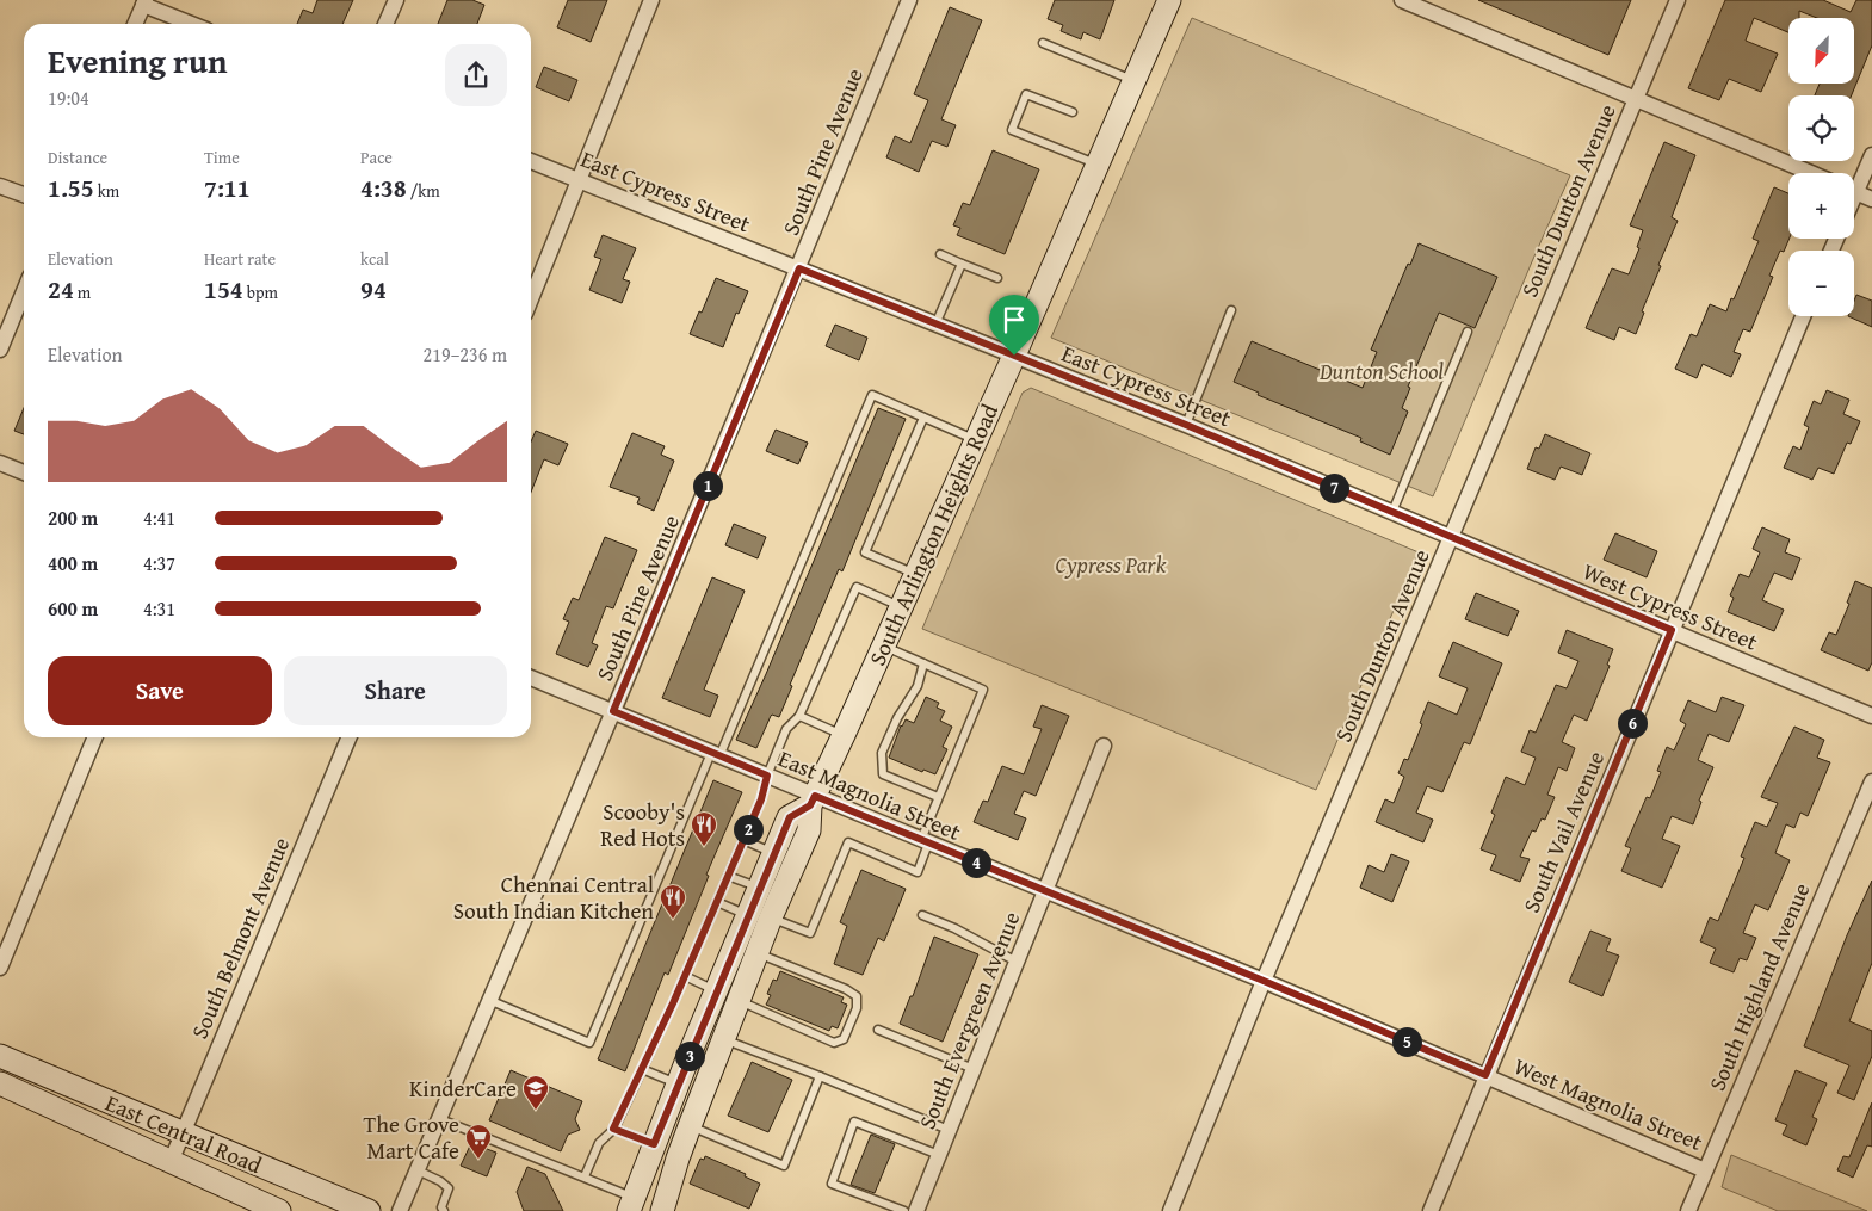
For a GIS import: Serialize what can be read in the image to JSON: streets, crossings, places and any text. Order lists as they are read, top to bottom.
{
  "streets": {
    "main road": ["South Arlington Heights Road", "East Central Road"],
    "street": [
      "South Pine Avenue",
      "East Cypress Street",
      "South Dunton Avenue",
      "West Cypress Street",
      "East Magnolia Street",
      "South Vail Avenue",
      "South Belmont Avenue",
      "South Highland Avenue",
      "South Evergreen Avenue",
      "West Magnolia Street"
    ]
  },
  "crossings": [
    ["South Pine Avenue", "East Cypress Street"],
    ["South Pine Avenue", "East Magnolia Street"],
    ["East Cypress Street", "South Dunton Avenue"],
    ["East Cypress Street", "South Arlington Heights Road"],
    ["East Cypress Street", "West Cypress Street"],
    ["South Dunton Avenue", "West Cypress Street"],
    ["South Dunton Avenue", "East Magnolia Street"],
    ["South Dunton Avenue", "West Magnolia Street"],
    ["South Arlington Heights Road", "East Magnolia Street"],
    ["West Cypress Street", "South Vail Avenue"],
    ["East Magnolia Street", "South Evergreen Avenue"],
    ["East Magnolia Street", "West Magnolia Street"],
    ["South Vail Avenue", "West Magnolia Street"],
    ["South Belmont Avenue", "East Central Road"],
    ["South Highland Avenue", "West Magnolia Street"]
  ],
  "parks": ["Dunton School", "Cypress Park"],
  "places": {
    "restaurant": ["Scooby's Red Hots", "Chennai Central South Indian Kitchen"],
    "school or university": ["KinderCare"],
    "supermarket": ["The Grove Mart Cafe"]
  },
  "north": "bottom left",
  "page": {
    "map_buttons": ["+", "−"],
    "heading": ["Evening run", "19:04"],
    "stats": [
      ["Distance", "1.55 km"],
      ["Time", "7:11"],
      ["Pace", "4:38 /km"],
      ["Elevation", "24 m"],
      ["Heart rate", "154 bpm"],
      ["kcal", "94"]
    ],
    "chart": ["Elevation", "219–236 m"],
    "pins": [
      "1",
      "7",
      "6",
      "2",
      "4",
      "5",
      "3"
    ],
    "list": [
      {
        "name": "200 m",
        "note": "4:41"
      },
      {
        "name": "400 m",
        "note": "4:37"
      },
      {
        "name": "600 m",
        "note": "4:31"
      }
    ],
    "buttons": ["Save", "Share"]
  }
}
